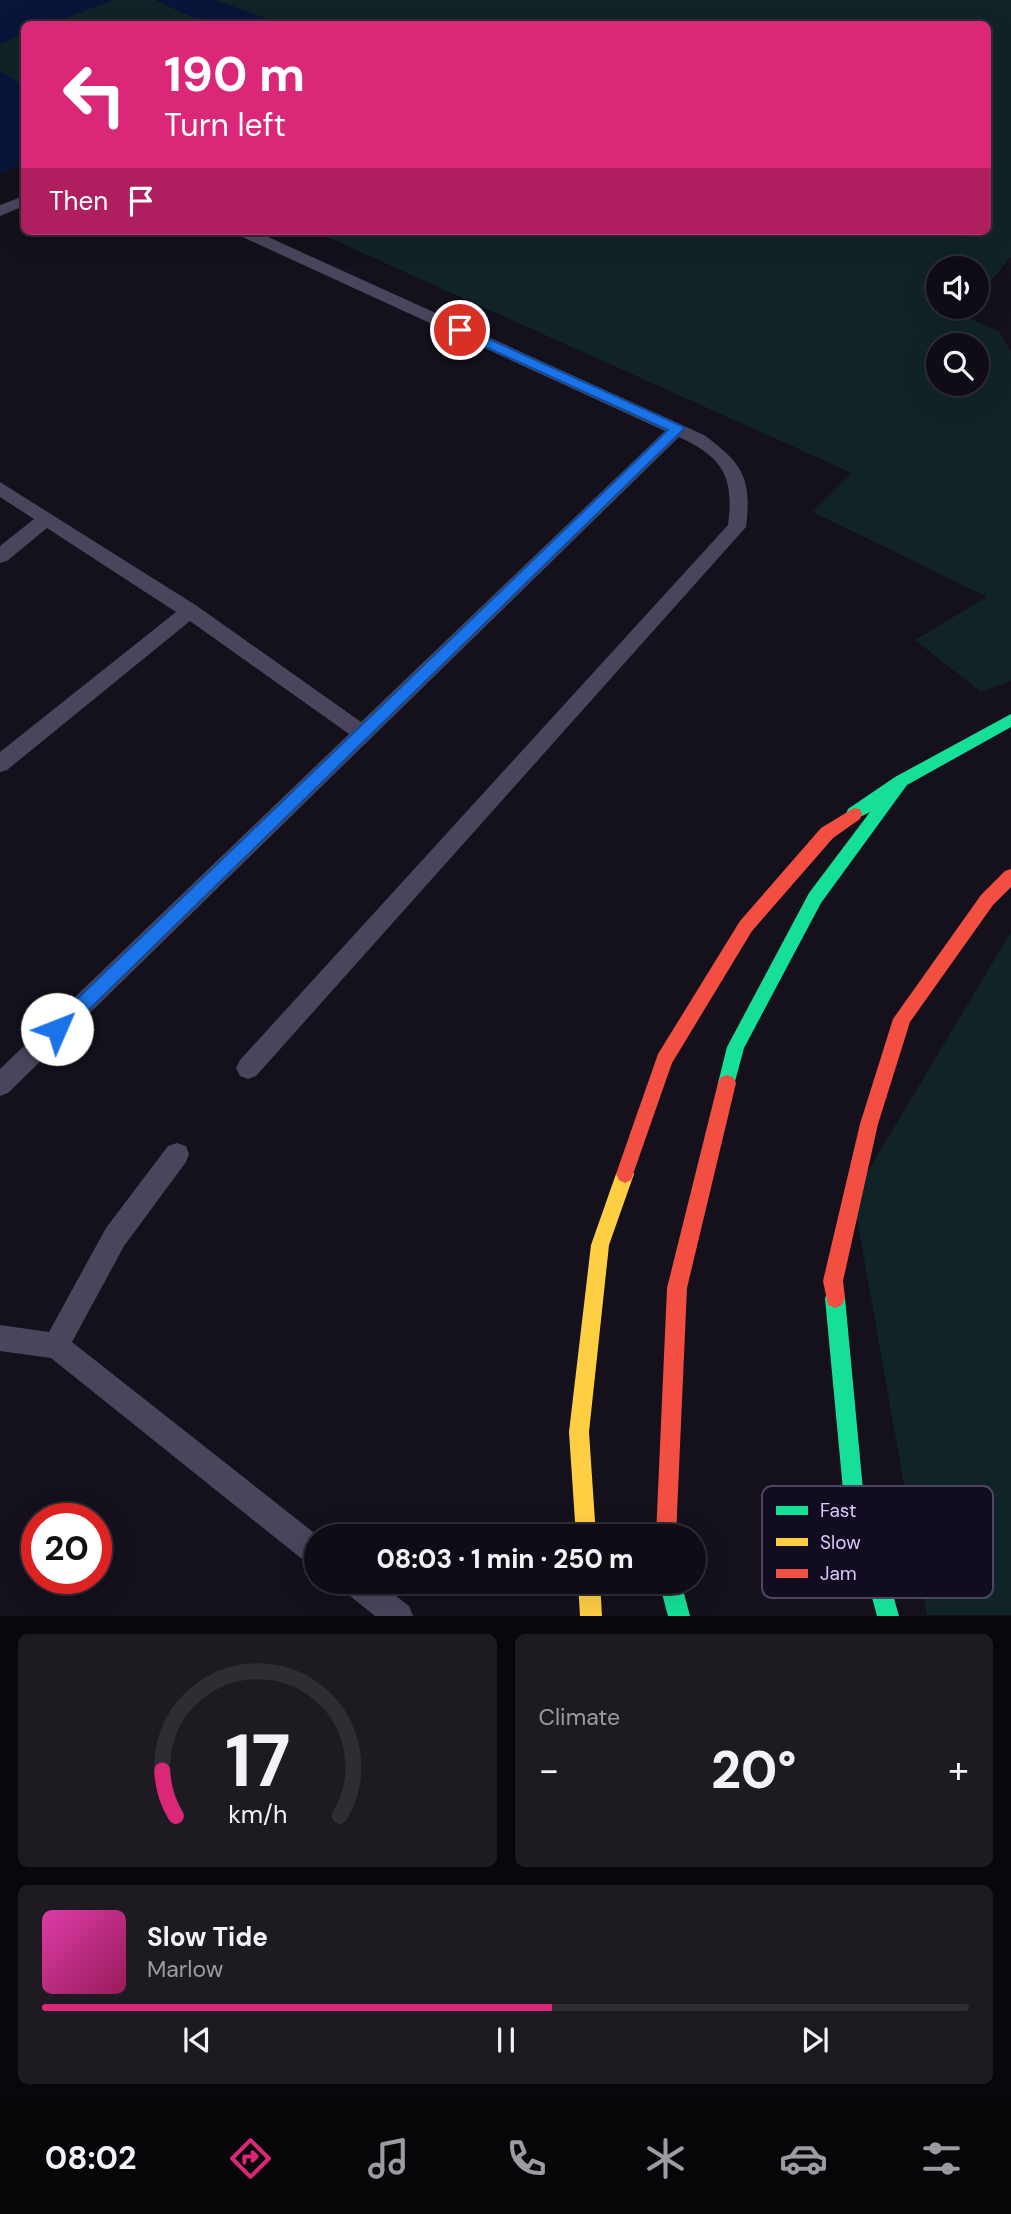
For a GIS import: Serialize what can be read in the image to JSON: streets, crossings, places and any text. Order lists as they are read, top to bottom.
{
  "legend": ["Fast", "Slow", "Jam"],
  "page": {
    "turn": ["190 m", "Turn left"],
    "then": "Then",
    "limit": "20",
    "trip": "08:03 · 1 min · 250 m",
    "tile": "Climate",
    "heat": ["−", "20°", "+"],
    "song": ["Slow Tide", "Marlow"],
    "tabs": "08:02",
    "gauge": ["17", "km/h"]
  }
}
